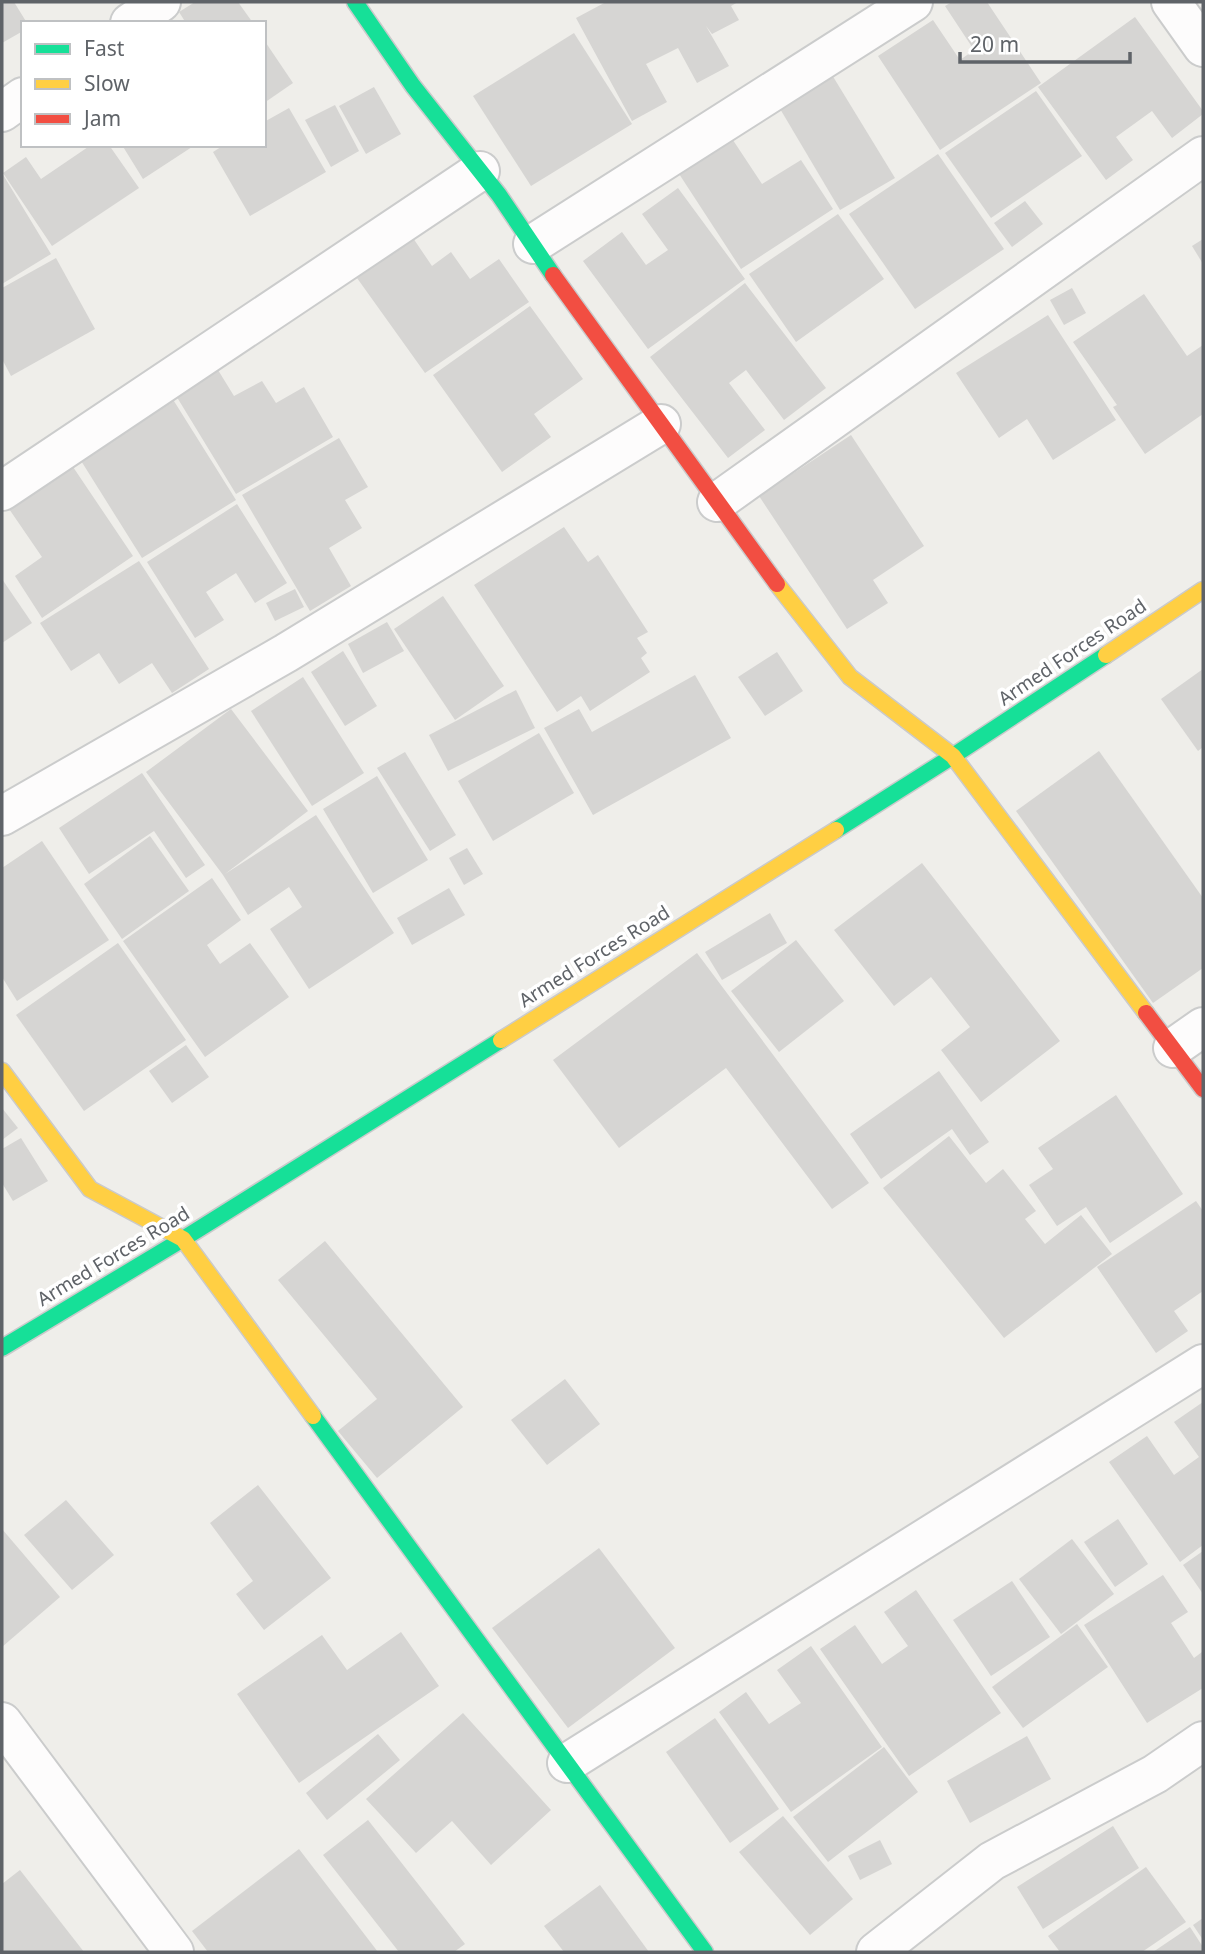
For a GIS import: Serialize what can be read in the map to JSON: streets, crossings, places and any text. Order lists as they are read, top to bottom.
{
  "streets": {
    "street": ["Armed Forces Road"]
  },
  "legend": ["Fast", "Slow", "Jam"],
  "scale_bar": "20 m"
}
